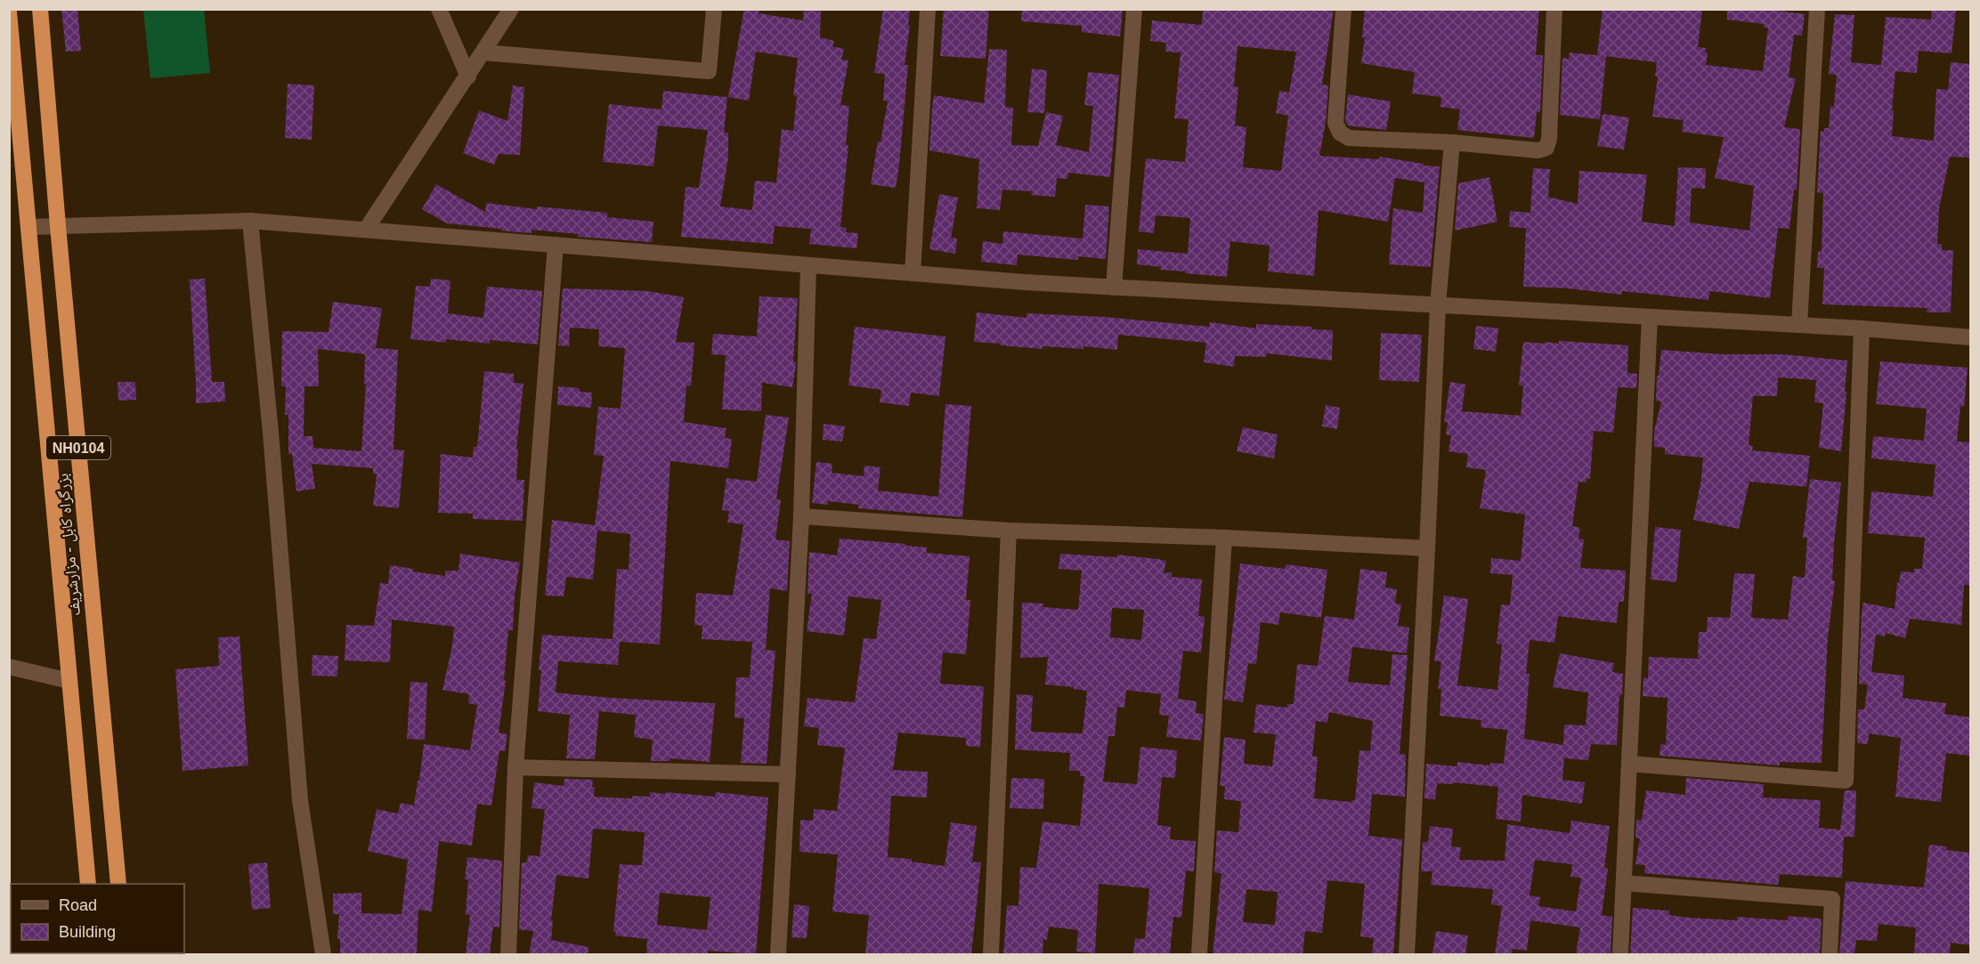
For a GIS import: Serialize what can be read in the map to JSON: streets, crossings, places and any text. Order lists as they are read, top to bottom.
{
  "streets": {
    "highway": ["NH0104", "بزرگراه کابل - مزارشریف"]
  },
  "legend": ["Road", "Building"]
}
